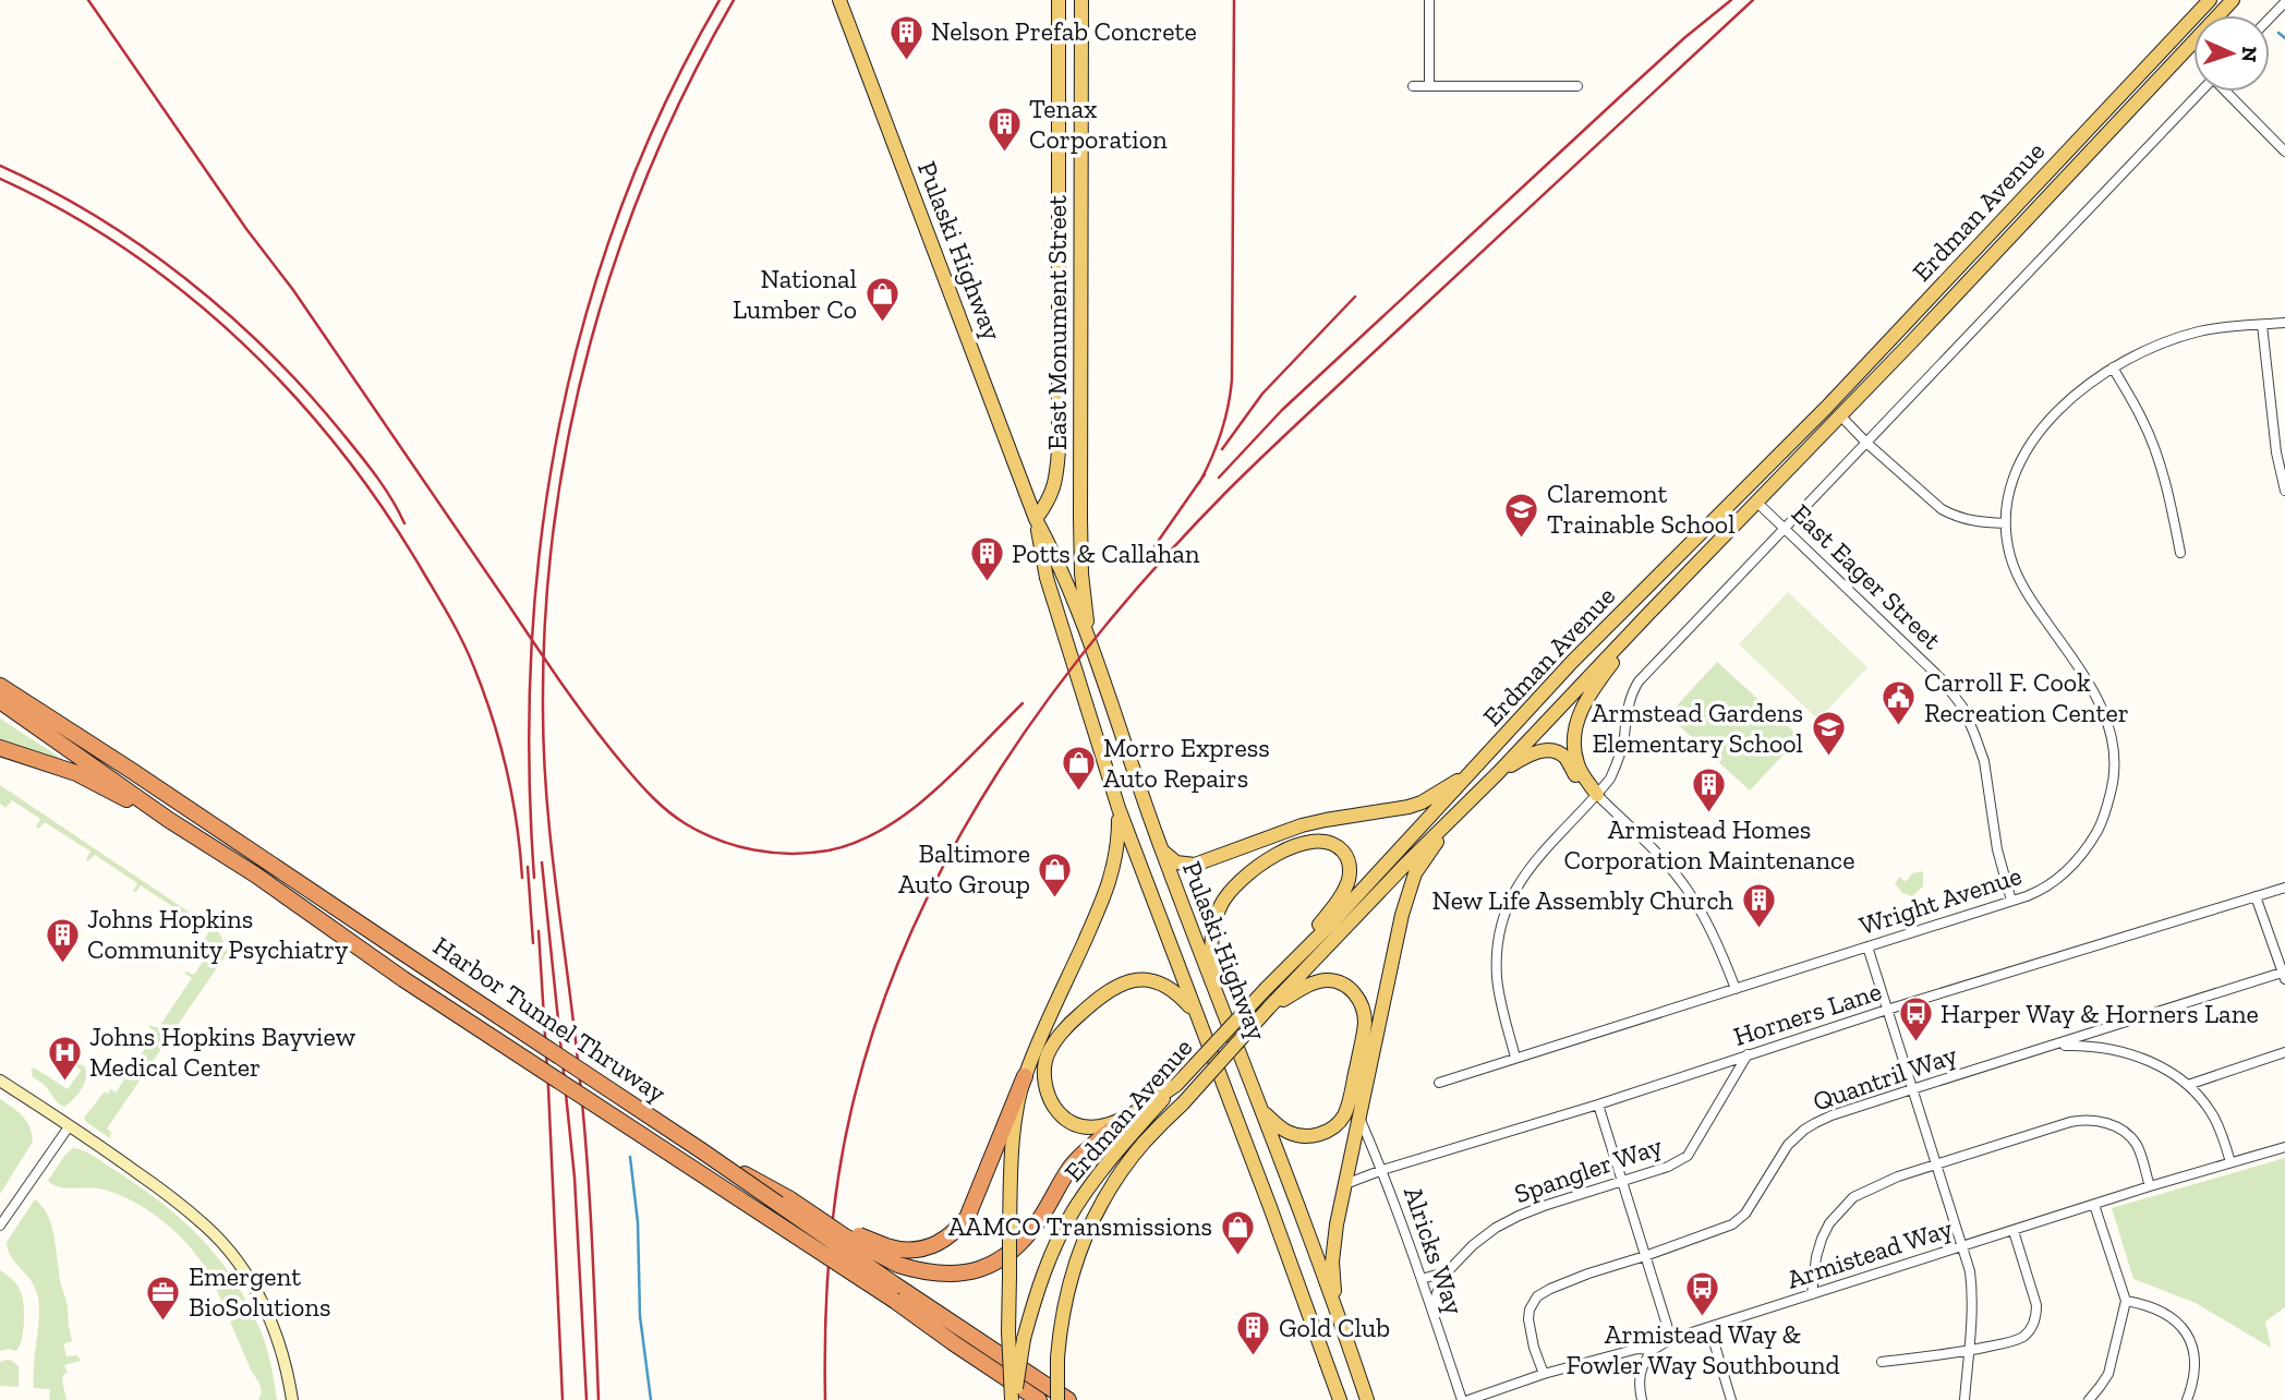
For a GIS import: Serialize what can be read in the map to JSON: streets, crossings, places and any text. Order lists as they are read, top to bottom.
{
  "streets": {
    "highway": ["Harbor Tunnel Thruway"],
    "main road": ["Erdman Avenue", "Pulaski Highway", "East Monument Street"],
    "street": [
      "East Eager Street",
      "Wright Avenue",
      "Horners Lane",
      "Quantril Way",
      "Spangler Way",
      "Alricks Way",
      "Armistead Way"
    ]
  },
  "crossings": [
    ["Erdman Avenue", "East Eager Street"],
    ["Pulaski Highway", "East Monument Street"],
    ["East Eager Street", "Wright Avenue"],
    ["Horners Lane", "Spangler Way"],
    ["Horners Lane", "Alricks Way"],
    ["Quantril Way", "Armistead Way"],
    ["Spangler Way", "Alricks Way"]
  ],
  "places": {
    "building": [
      "Nelson Prefab Concrete",
      "Tenax Corporation",
      "Potts & Callahan",
      "Armistead Homes Corporation Maintenance",
      "New Life Assembly Church",
      "Johns Hopkins Community Psychiatry",
      "Gold Club"
    ],
    "shop": [
      "National Lumber Co",
      "Morro Express Auto Repairs",
      "Baltimore Auto Group",
      "AAMCO Transmissions"
    ],
    "school or university": ["Claremont Trainable School", "Armstead Gardens Elementary School"],
    "public building": ["Carroll F. Cook Recreation Center"],
    "bus stop": ["Harper Way & Horners Lane", "Armistead Way & Fowler Way Southbound"],
    "hospital": ["Johns Hopkins Bayview Medical Center"],
    "office": ["Emergent BioSolutions"]
  },
  "north": "right"
}
